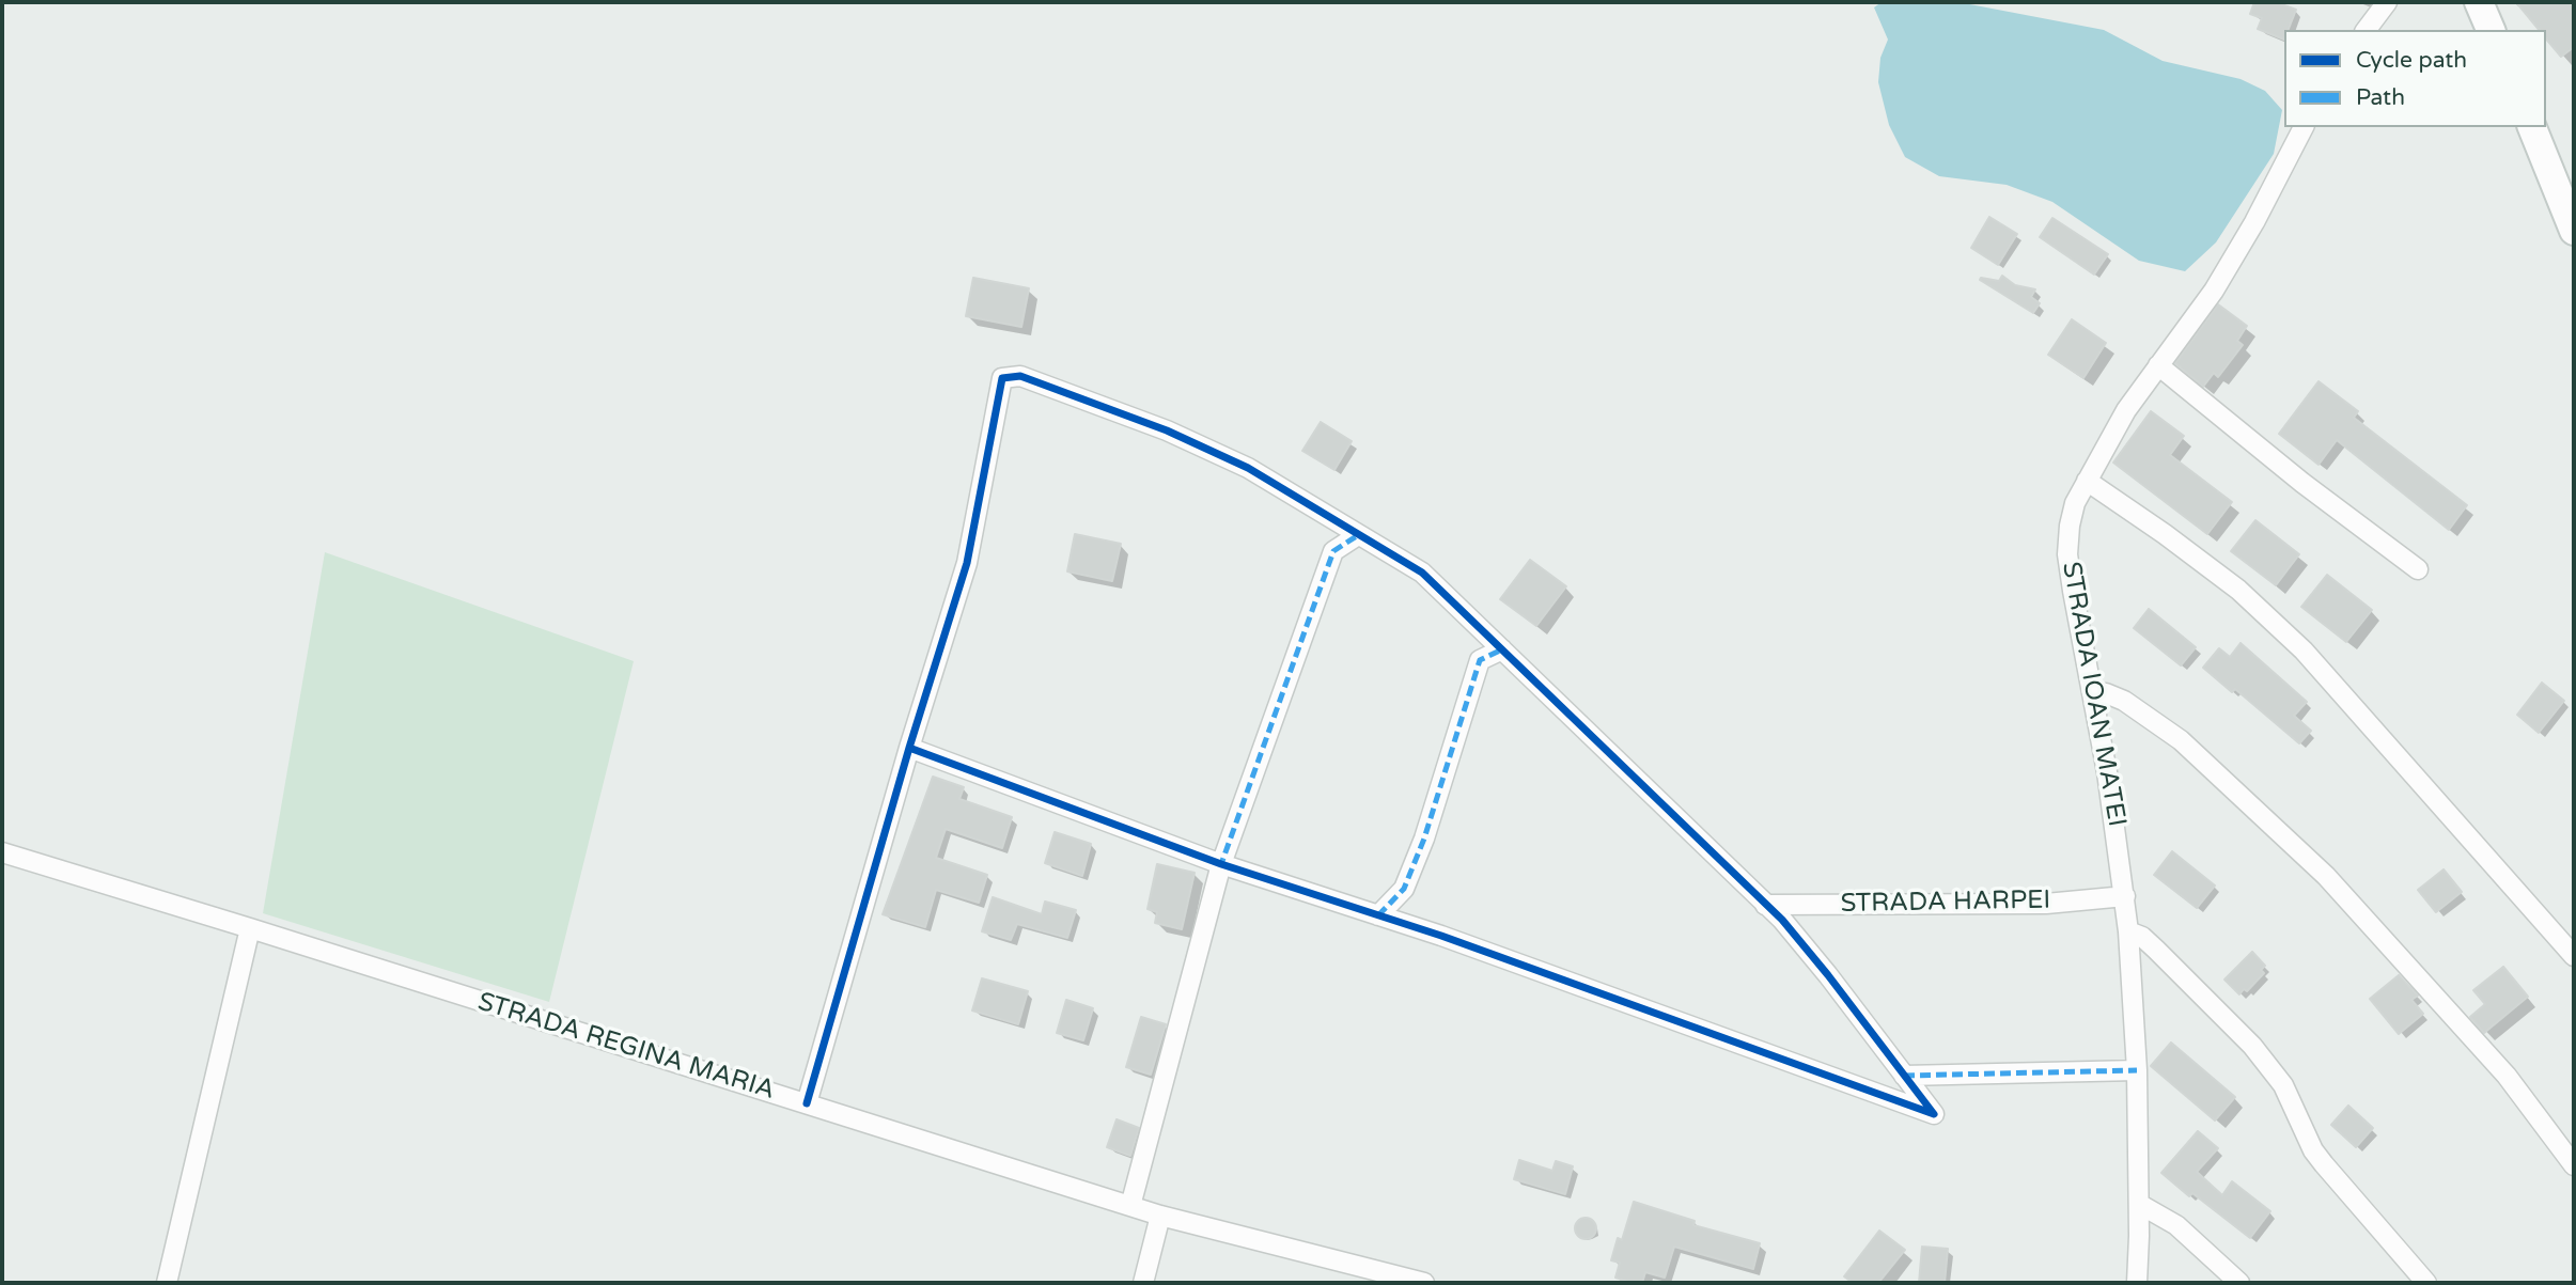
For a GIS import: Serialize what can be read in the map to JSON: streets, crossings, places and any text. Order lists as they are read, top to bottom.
{
  "streets": {
    "street": ["STRADA IOAN MATEI", "STRADA HARPEI", "STRADA REGINA MARIA"]
  },
  "crossings": [
    ["STRADA IOAN MATEI", "STRADA HARPEI"]
  ],
  "legend": ["Cycle path", "Path"]
}
